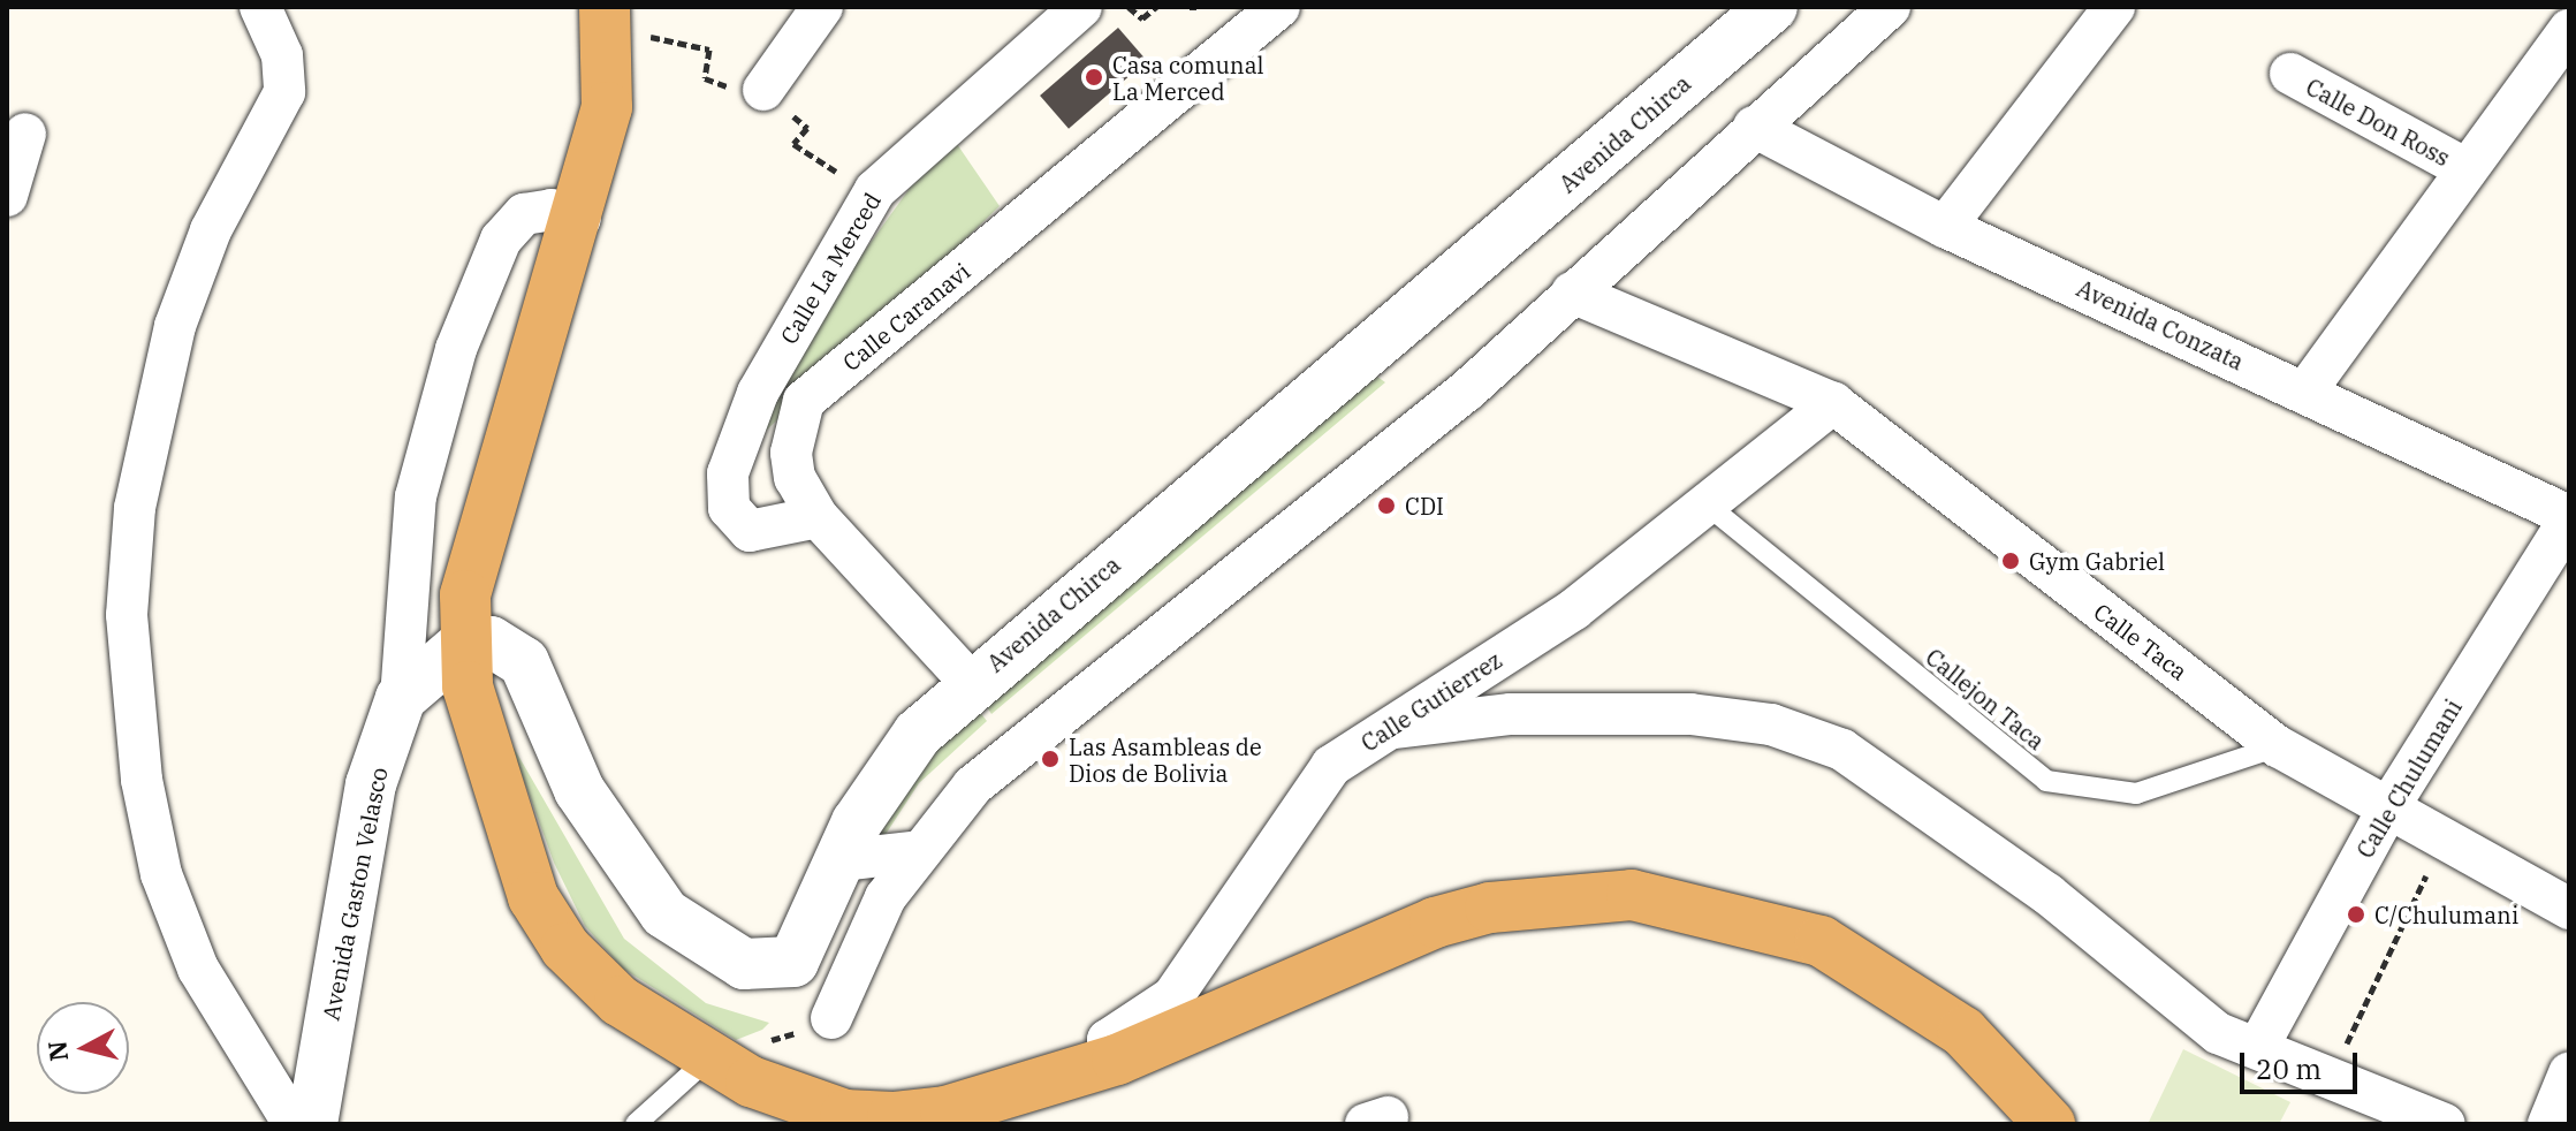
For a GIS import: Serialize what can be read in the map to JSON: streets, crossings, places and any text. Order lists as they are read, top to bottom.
{
  "streets": {
    "street": [
      "Calle Don Ross",
      "Avenida Chirca",
      "Calle La Merced",
      "Calle Caranavi",
      "Avenida Conzata",
      "Calle Taca",
      "Calle Gutierrez",
      "Calle Chulumani",
      "Avenida Gaston Velasco"
    ],
    "lane": ["Callejon Taca"]
  },
  "crossings": [
    ["Avenida Chirca", "Calle Caranavi"],
    ["Calle La Merced", "Calle Caranavi"],
    ["Avenida Conzata", "Calle Chulumani"],
    ["Calle Taca", "Callejon Taca"],
    ["Calle Taca", "Calle Gutierrez"],
    ["Calle Taca", "Calle Chulumani"],
    ["Callejon Taca", "Calle Gutierrez"]
  ],
  "places": [
    "Casa comunal La Merced",
    "CDI",
    "Gym Gabriel",
    "Las Asambleas de Dios de Bolivia",
    "C/Chulumani"
  ],
  "scale_bar": "20 m",
  "north": "left"
}
